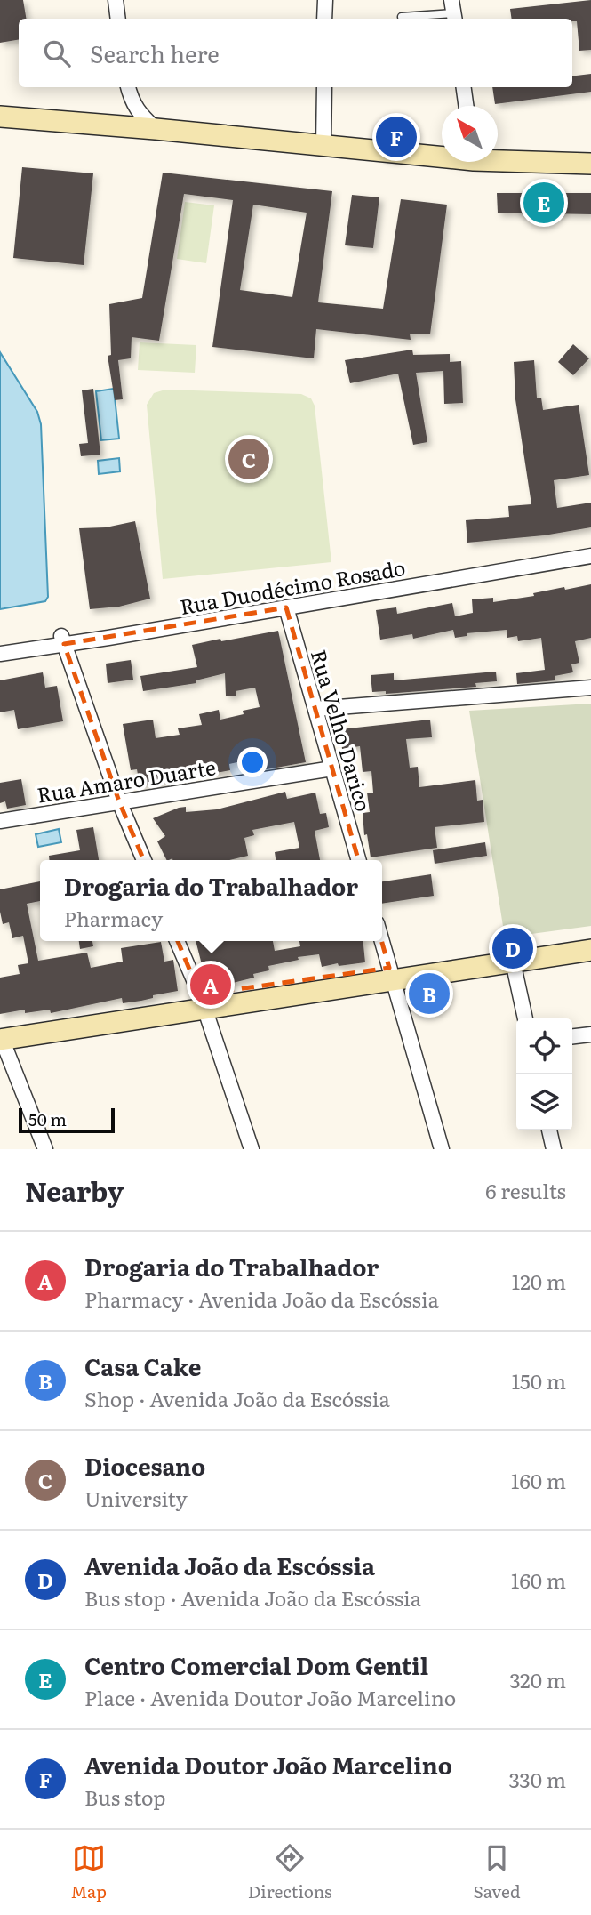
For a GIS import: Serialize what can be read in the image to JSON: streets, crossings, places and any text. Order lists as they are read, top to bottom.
{
  "streets": {
    "street": ["Rua Duodécimo Rosado", "Rua Velho Darico", "Rua Amaro Duarte"]
  },
  "crossings": [
    ["Rua Duodécimo Rosado", "Rua Velho Darico"],
    ["Rua Velho Darico", "Rua Amaro Duarte"]
  ],
  "scale_bar": "50 m",
  "north": "top left",
  "page": {
    "search": "Search here",
    "pins": [
      "F",
      "E",
      "C",
      "D",
      "A",
      "B"
    ],
    "popup": ["Drogaria do Trabalhador", "Pharmacy"],
    "scale": "50 m",
    "heading": ["Nearby", "6 results"],
    "list": [
      {
        "mark": "A",
        "name": "Drogaria do Trabalhador",
        "note": "Pharmacy · Avenida João da Escóssia",
        "value": "120 m"
      },
      {
        "mark": "B",
        "name": "Casa Cake",
        "note": "Shop · Avenida João da Escóssia",
        "value": "150 m"
      },
      {
        "mark": "C",
        "name": "Diocesano",
        "note": "University",
        "value": "160 m"
      },
      {
        "mark": "D",
        "name": "Avenida João da Escóssia",
        "note": "Bus stop · Avenida João da Escóssia",
        "value": "160 m"
      },
      {
        "mark": "E",
        "name": "Centro Comercial Dom Gentil",
        "note": "Place · Avenida Doutor João Marcelino",
        "value": "320 m"
      },
      {
        "mark": "F",
        "name": "Avenida Doutor João Marcelino",
        "note": "Bus stop",
        "value": "330 m"
      }
    ],
    "nav": ["Map", "Directions", "Saved"]
  }
}
